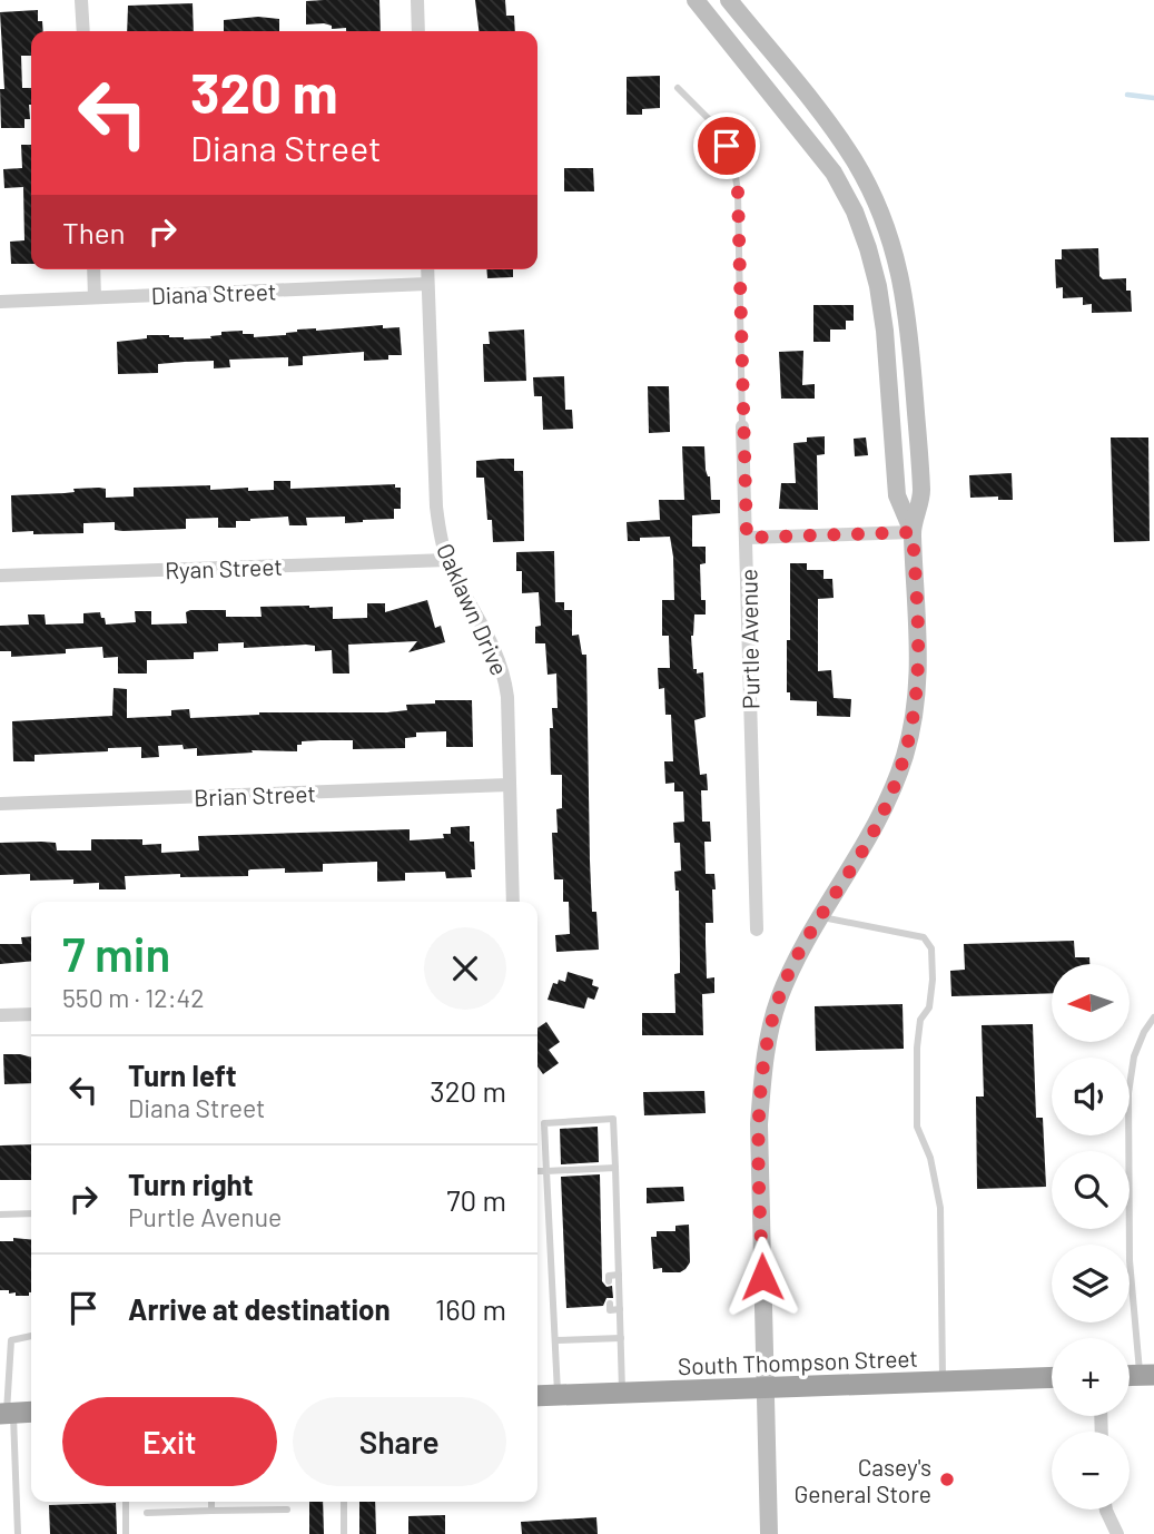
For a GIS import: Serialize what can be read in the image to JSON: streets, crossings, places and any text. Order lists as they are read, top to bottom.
{
  "streets": {
    "highway": ["South Thompson Street"],
    "street": [
      "Diana Street",
      "Ryan Street",
      "Oaklawn Drive",
      "Purtle Avenue",
      "Brian Street"
    ]
  },
  "crossings": [
    ["Diana Street", "Oaklawn Drive"],
    ["Ryan Street", "Oaklawn Drive"],
    ["Oaklawn Drive", "Brian Street"]
  ],
  "places": ["Casey's General Store"],
  "north": "left",
  "page": {
    "turn": ["320 m", "Diana Street"],
    "then": "Then",
    "heading": ["7 min", "550 m · 12:42"],
    "map_buttons": ["+", "−"],
    "list": [
      {
        "name": "Turn left",
        "note": "Diana Street",
        "value": "320 m"
      },
      {
        "name": "Turn right",
        "note": "Purtle Avenue",
        "value": "70 m"
      },
      {
        "name": "Arrive at destination",
        "value": "160 m"
      }
    ],
    "buttons": ["Exit", "Share"]
  }
}
